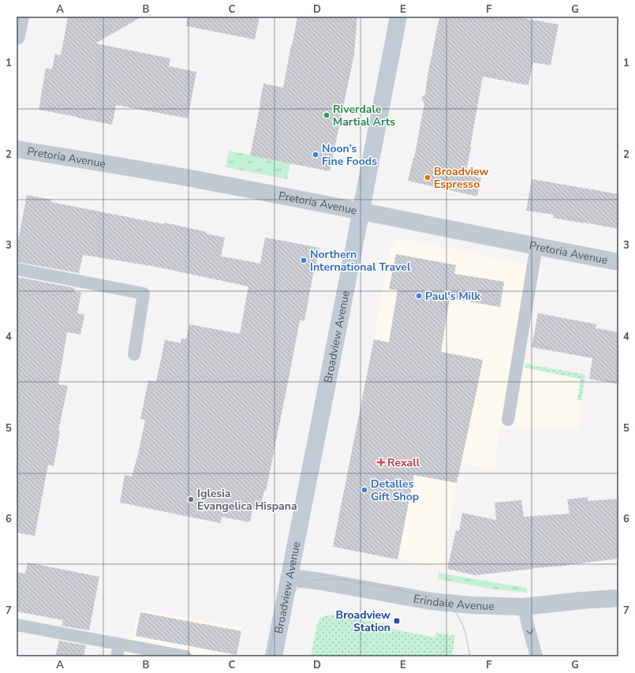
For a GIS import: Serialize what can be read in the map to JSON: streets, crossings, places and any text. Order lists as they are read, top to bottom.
{
  "streets": {
    "main road": ["Broadview Avenue"],
    "street": ["Pretoria Avenue", "Erindale Avenue"]
  },
  "crossings": [
    ["Pretoria Avenue", "Broadview Avenue"],
    ["Broadview Avenue", "Erindale Avenue"]
  ],
  "places": {
    "other": [
      "Riverdale Martial Arts",
      "Noon’s Fine Foods",
      "Broadview Espresso",
      "Northern International Travel",
      "Paul's Milk",
      "Detalles Gift Shop",
      "Iglesia Evangelica Hispana"
    ],
    "health": ["Rexall"],
    "transit": ["Broadview Station"]
  },
  "grid": {
    "columns": [
      "A",
      "B",
      "C",
      "D",
      "E",
      "F",
      "G"
    ],
    "rows": [
      "1",
      "2",
      "3",
      "4",
      "5",
      "6",
      "7"
    ]
  }
}
